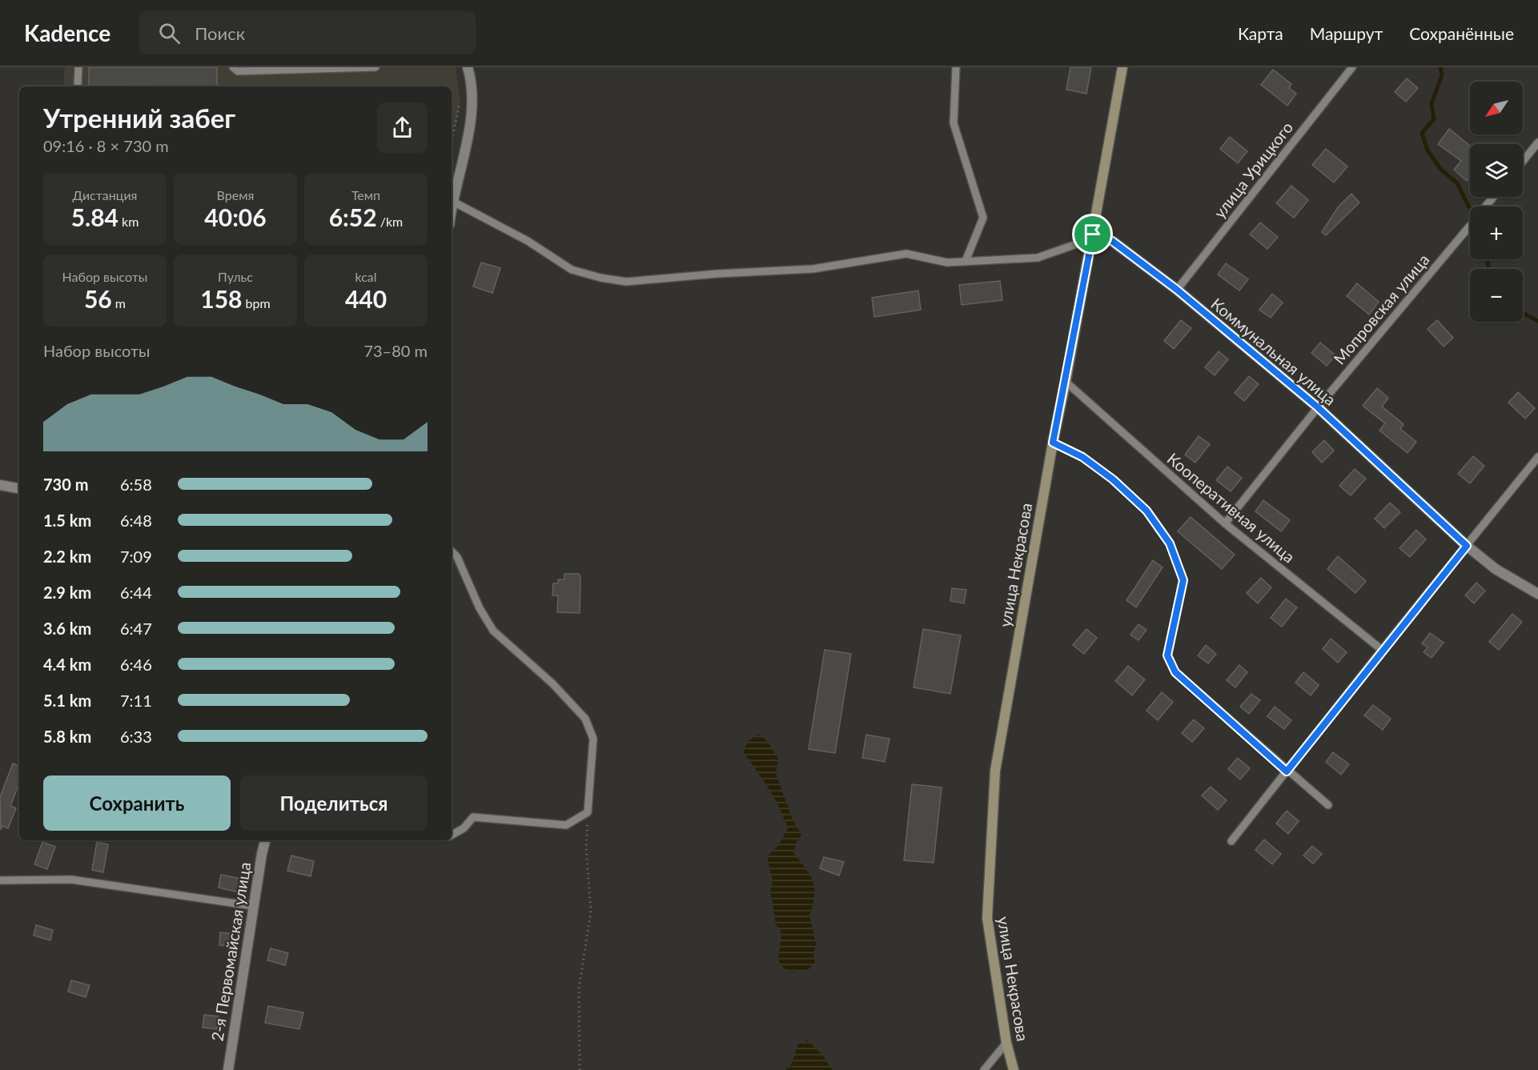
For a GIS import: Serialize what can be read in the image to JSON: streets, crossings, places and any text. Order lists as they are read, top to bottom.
{
  "streets": {
    "main road": ["улица Некрасова"],
    "street": ["Коммунальная улица", "2-я Первомайская улица"],
    "lane": ["улица Урицкого", "Мопровская улица", "Кооперативная улица"]
  },
  "crossings": [
    ["улица Урицкого", "Коммунальная улица"],
    ["Мопровская улица", "Коммунальная улица"],
    ["Мопровская улица", "Кооперативная улица"],
    ["Коммунальная улица", "улица Некрасова"],
    ["Кооперативная улица", "улица Некрасова"]
  ],
  "north": "bottom left",
  "page": {
    "header": "Kadence",
    "search": "Поиск",
    "nav": ["Карта", "Маршрут", "Сохранённые"],
    "map_buttons": ["+", "−"],
    "heading": ["Утренний забег", "09:16 · 8 × 730 m"],
    "stats": [
      ["Дистанция", "5.84 km"],
      ["Время", "40:06"],
      ["Темп", "6:52 /km"],
      ["Набор высоты", "56 m"],
      ["Пульс", "158 bpm"],
      ["kcal", "440"]
    ],
    "chart": ["Набор высоты", "73–80 m"],
    "list": [
      {
        "name": "730 m",
        "note": "6:58"
      },
      {
        "name": "1.5 km",
        "note": "6:48"
      },
      {
        "name": "2.2 km",
        "note": "7:09"
      },
      {
        "name": "2.9 km",
        "note": "6:44"
      },
      {
        "name": "3.6 km",
        "note": "6:47"
      },
      {
        "name": "4.4 km",
        "note": "6:46"
      },
      {
        "name": "5.1 km",
        "note": "7:11"
      },
      {
        "name": "5.8 km",
        "note": "6:33"
      }
    ],
    "buttons": ["Сохранить", "Поделиться"]
  }
}
